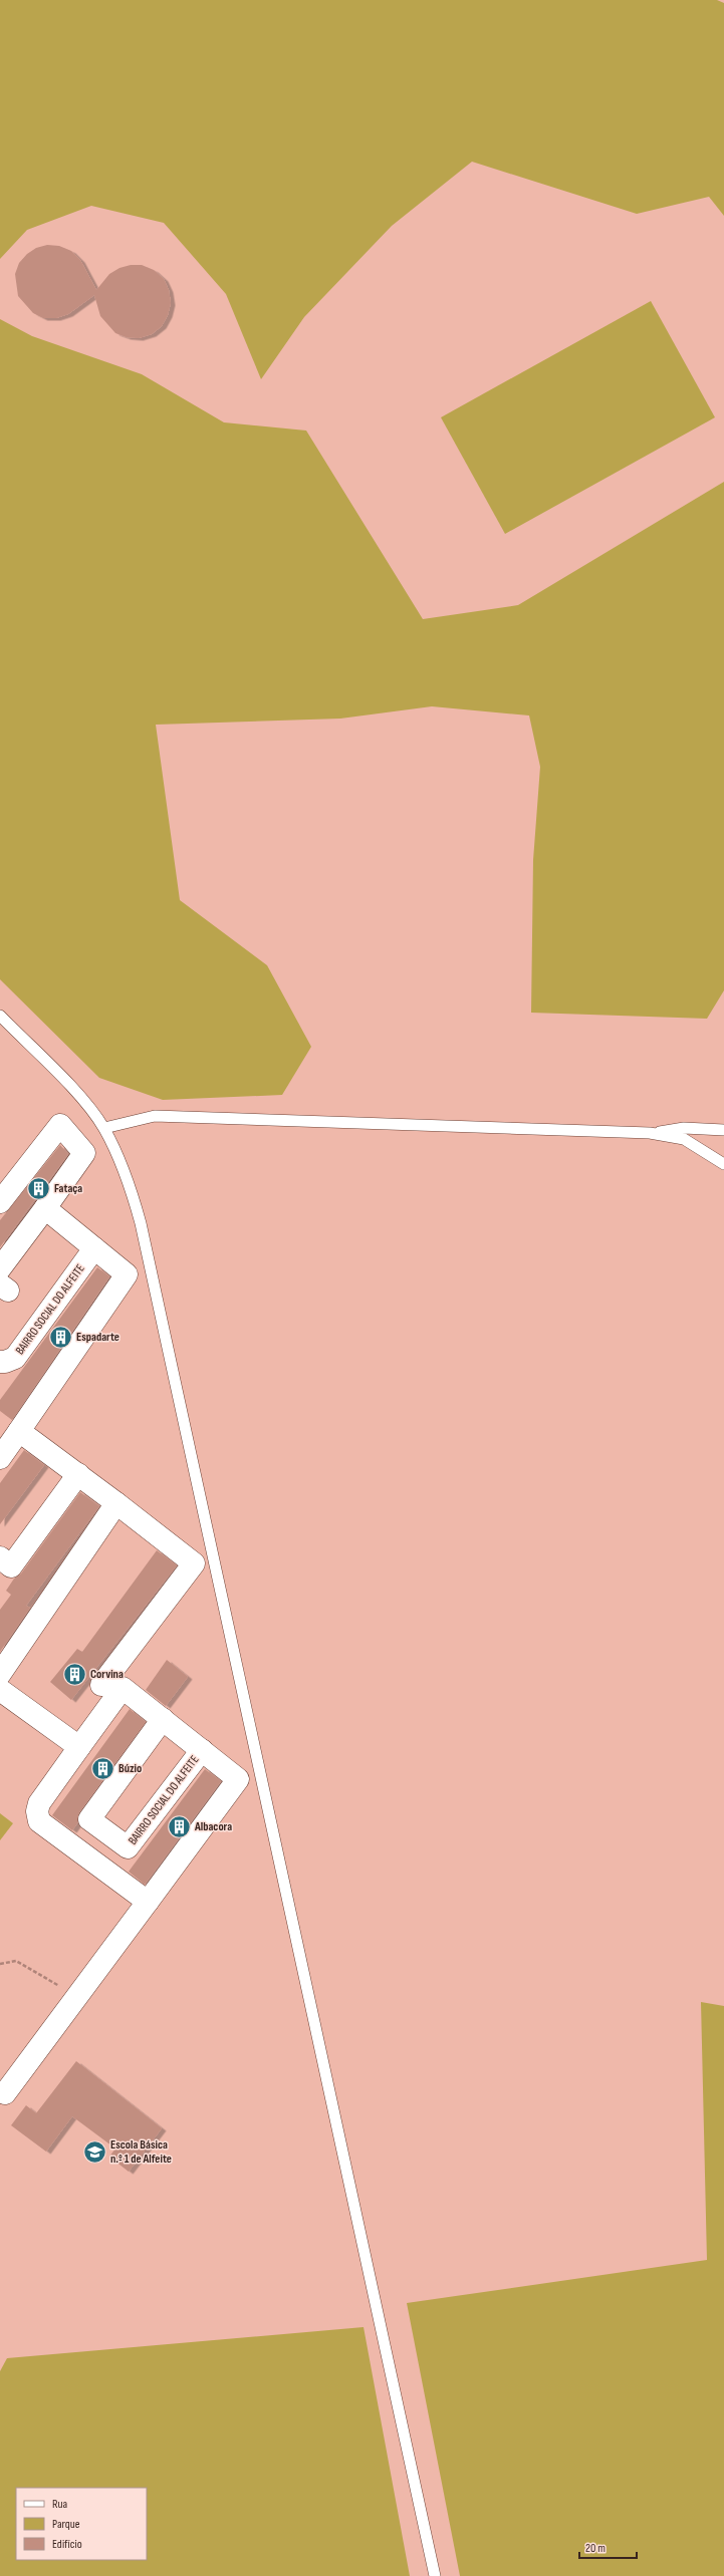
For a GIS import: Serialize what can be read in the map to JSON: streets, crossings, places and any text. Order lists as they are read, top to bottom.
{
  "streets": {
    "street": ["BAIRRO SOCIAL DO ALFEITE"]
  },
  "places": {
    "building": [
      "Fataça",
      "Espadarte",
      "Corvina",
      "Búzio",
      "Albacora"
    ],
    "school or university": ["Escola Básica n.º 1 de Alfeite"]
  },
  "legend": ["Rua", "Parque", "Edifício"],
  "scale_bar": "20 m"
}
